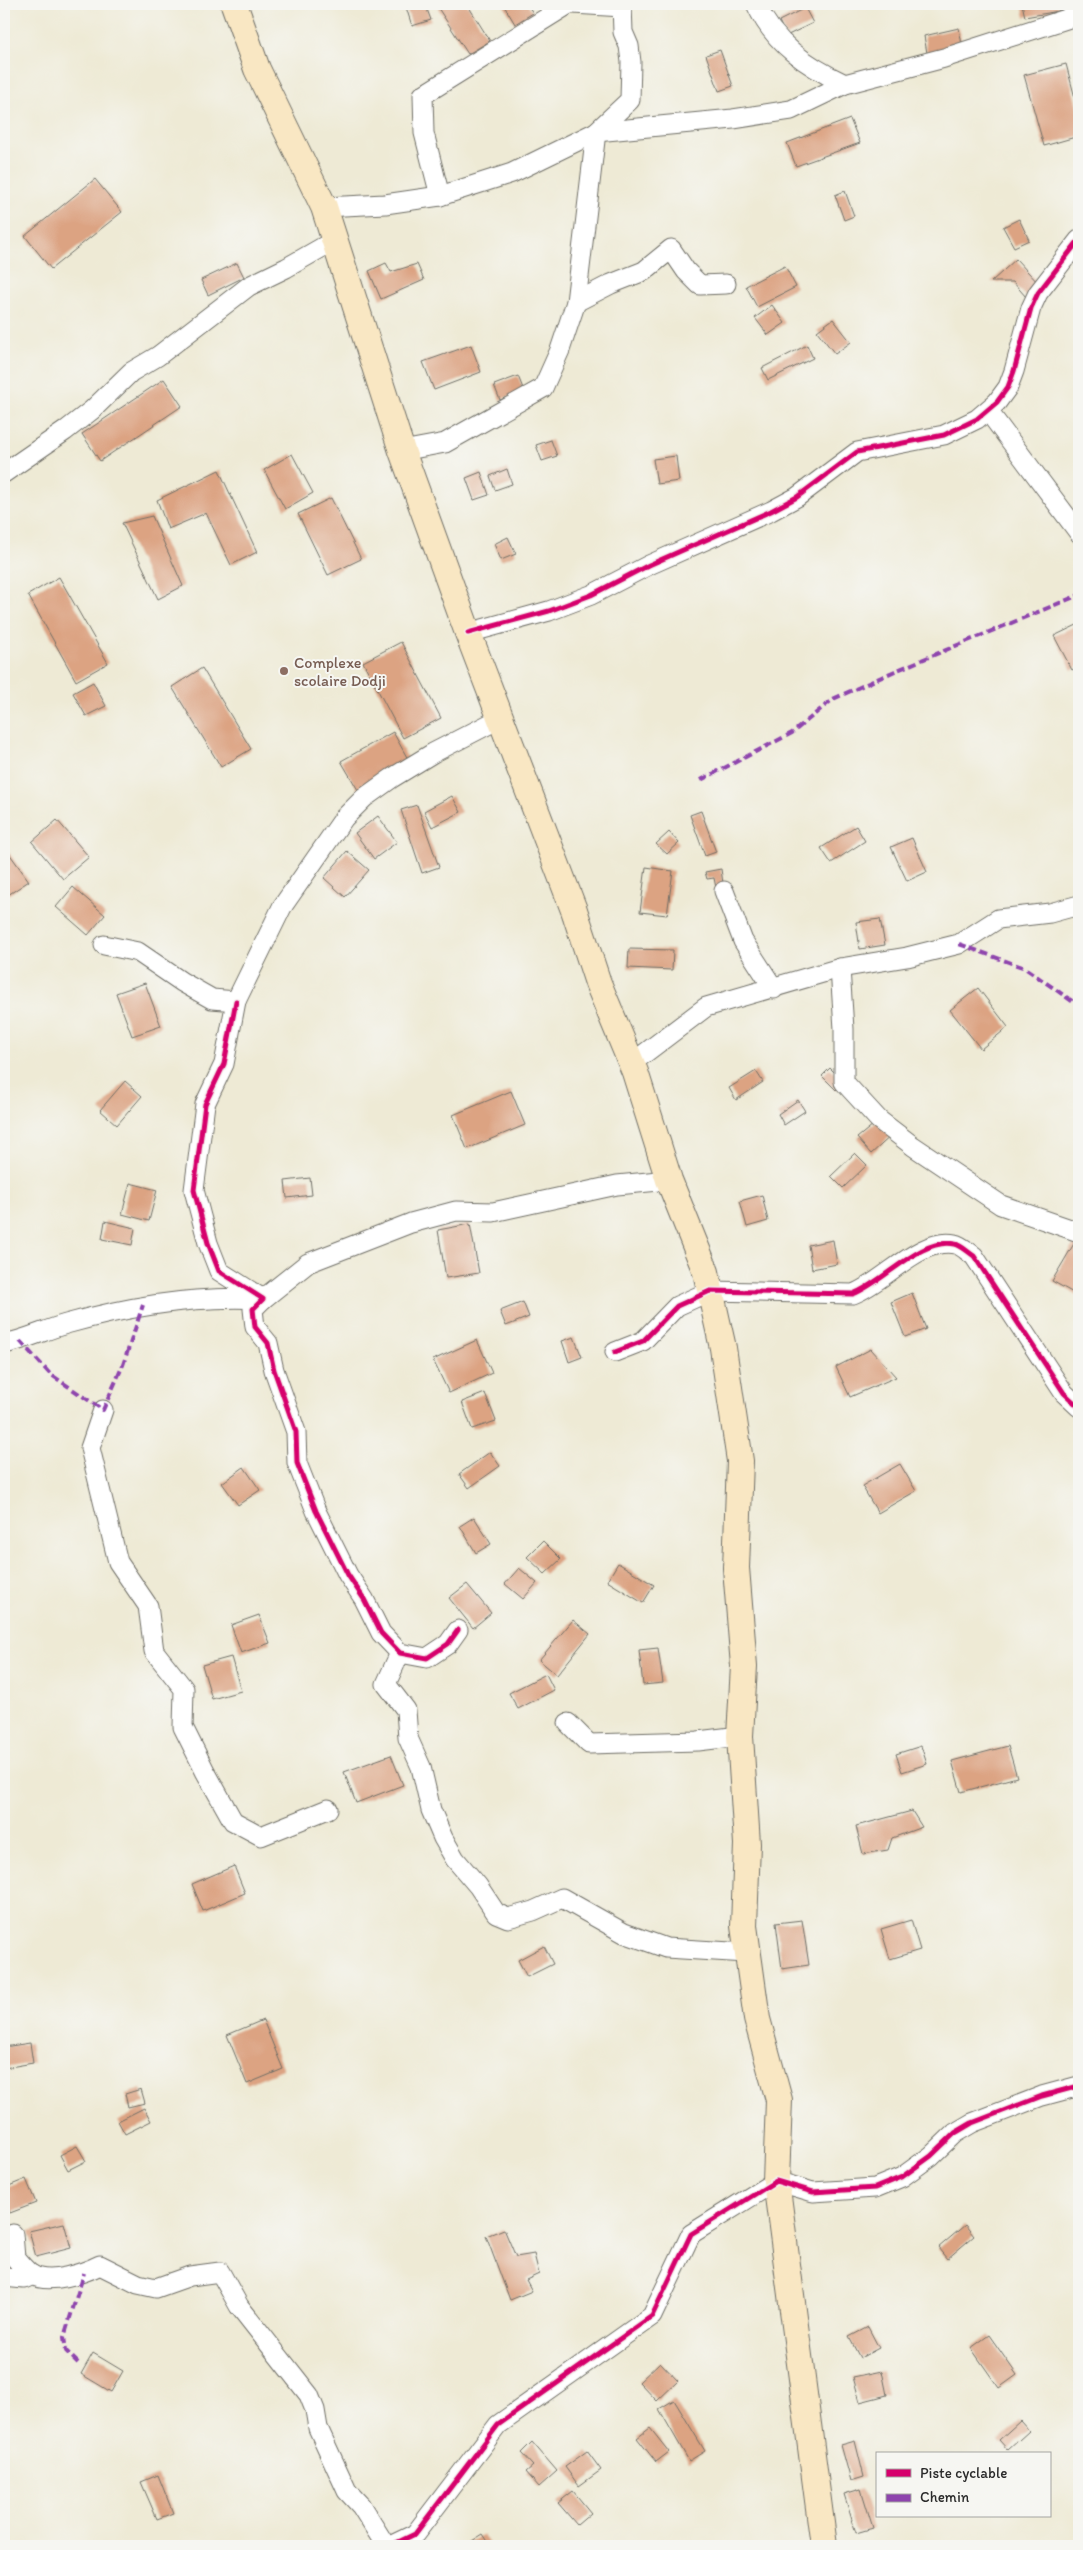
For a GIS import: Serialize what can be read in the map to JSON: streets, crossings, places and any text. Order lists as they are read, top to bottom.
{
  "places": ["Complexe scolaire Dodji"],
  "legend": ["Piste cyclable", "Chemin"]
}
